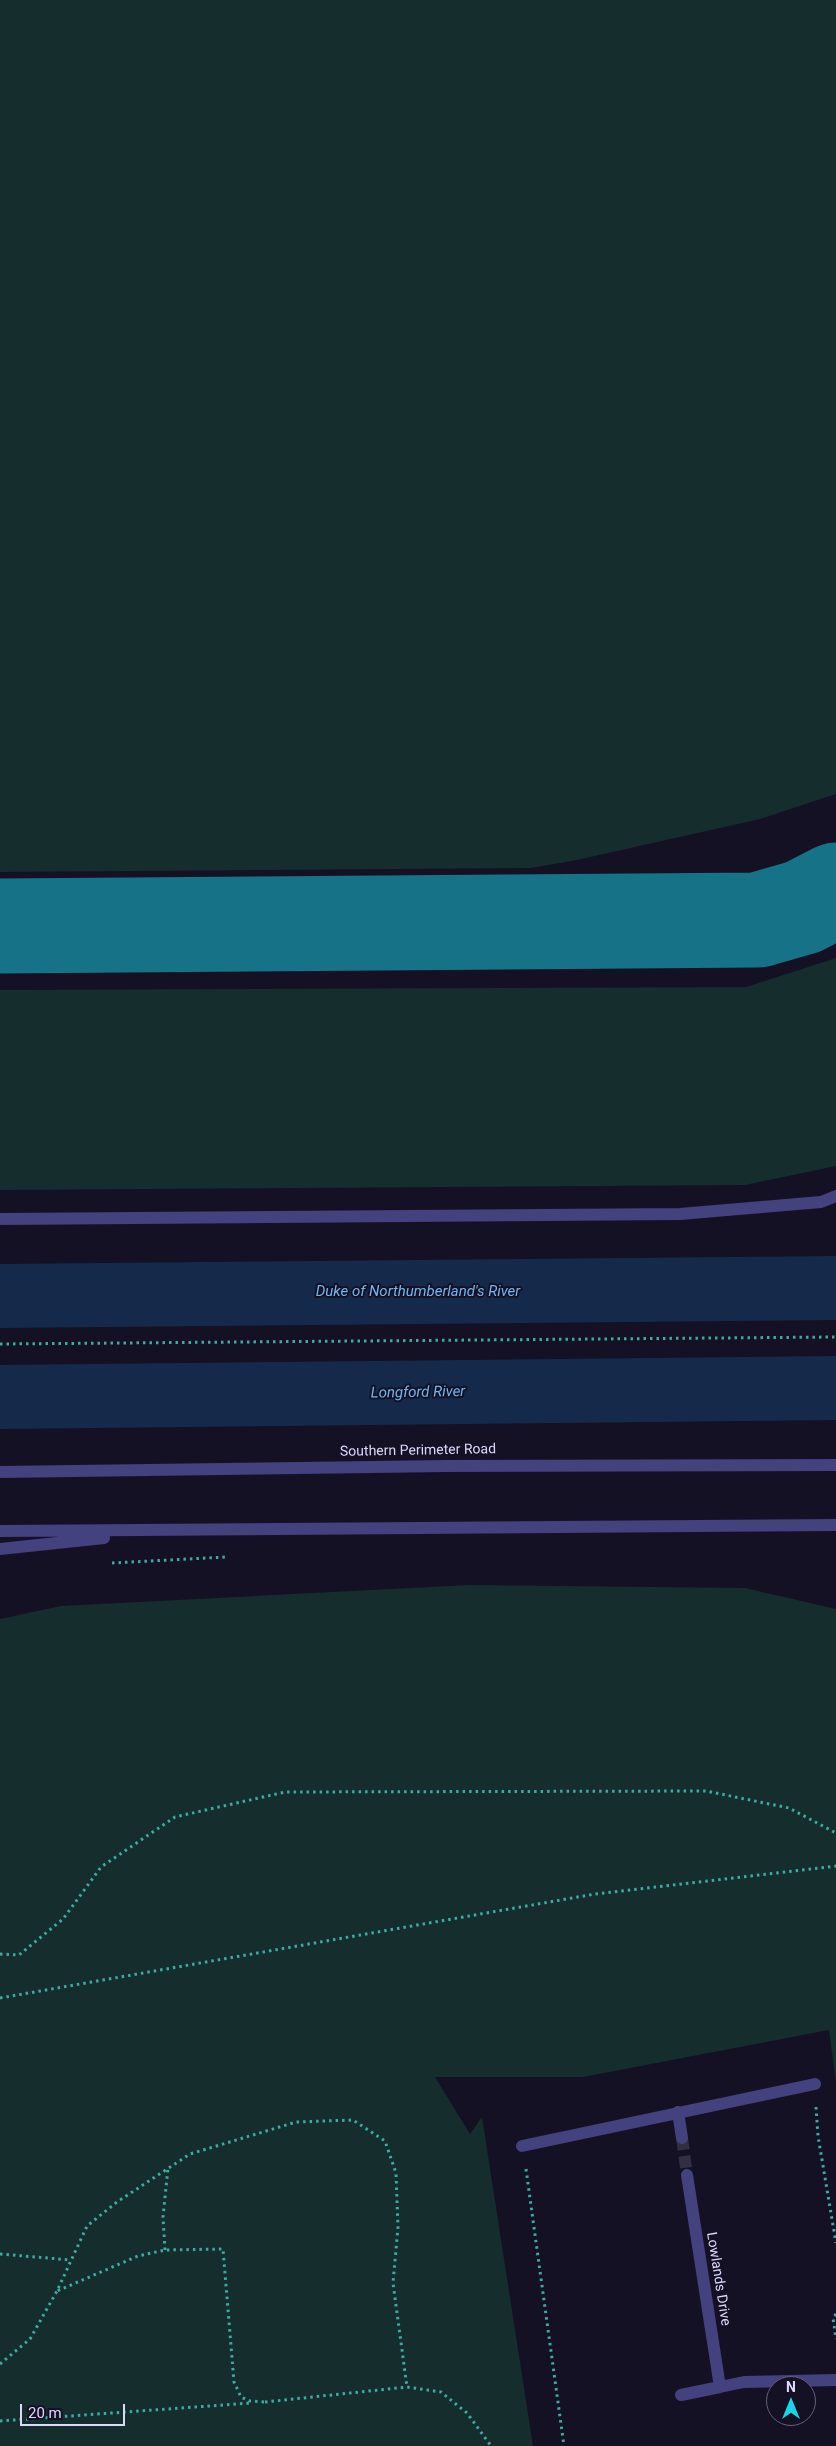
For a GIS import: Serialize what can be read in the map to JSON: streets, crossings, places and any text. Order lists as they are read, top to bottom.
{
  "streets": {
    "street": ["Southern Perimeter Road", "Lowlands Drive"]
  },
  "water": ["Duke of Northumberland's River", "Longford River"],
  "scale_bar": "20 m",
  "north": "top"
}
